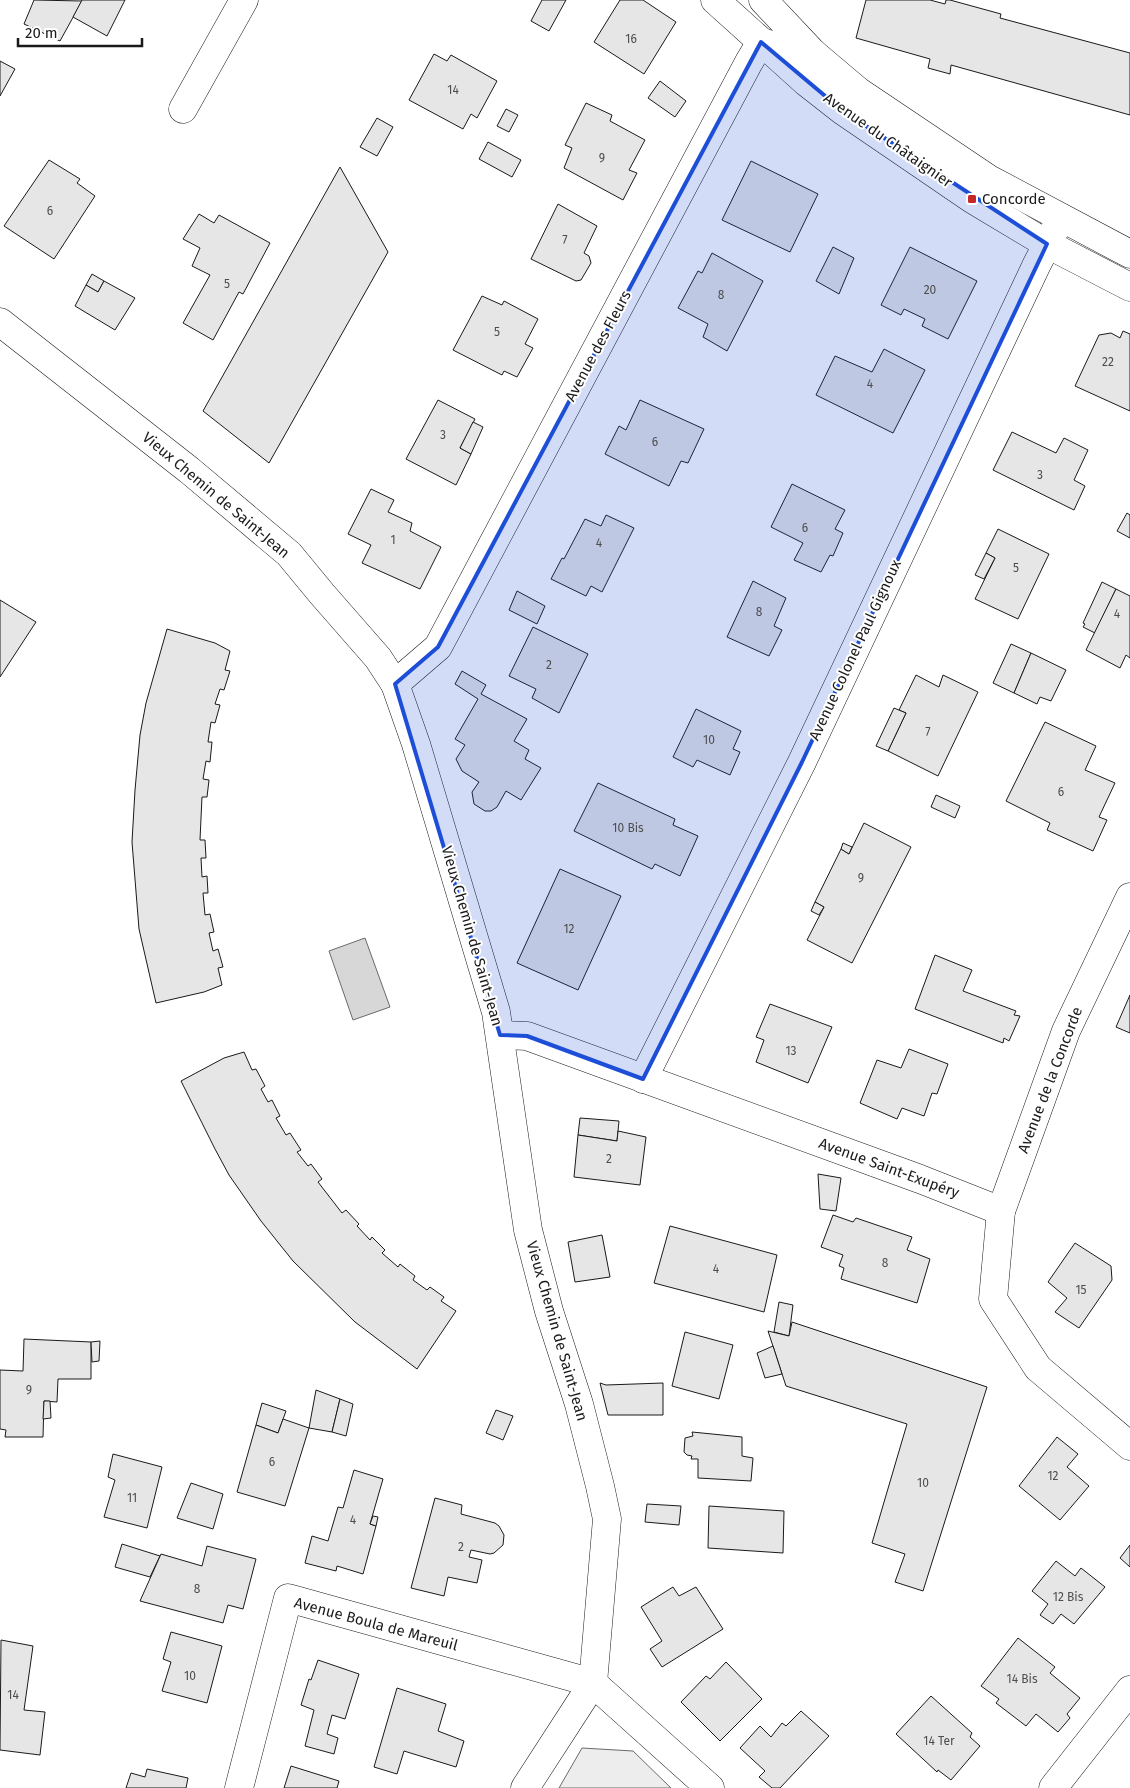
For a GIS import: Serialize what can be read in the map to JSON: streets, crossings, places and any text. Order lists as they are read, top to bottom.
{
  "streets": {
    "street": [
      "Avenue du Châtaignier",
      "Avenue des Fleurs",
      "Vieux Chemin de Saint-Jean",
      "Avenue Colonel Paul Gignoux",
      "Avenue de la Concorde",
      "Avenue Saint-Exupéry",
      "Avenue Boula de Mareuil"
    ]
  },
  "crossings": [
    ["Avenue du Châtaignier", "Avenue des Fleurs"],
    ["Avenue du Châtaignier", "Avenue Colonel Paul Gignoux"],
    ["Avenue des Fleurs", "Vieux Chemin de Saint-Jean"],
    ["Vieux Chemin de Saint-Jean", "Avenue Saint-Exupéry"],
    ["Vieux Chemin de Saint-Jean", "Avenue Boula de Mareuil"],
    ["Avenue Colonel Paul Gignoux", "Avenue Saint-Exupéry"],
    ["Avenue de la Concorde", "Avenue Saint-Exupéry"]
  ],
  "places": {
    "transit": ["Concorde"]
  },
  "house_numbers": [
    "16",
    "14",
    "9",
    "6",
    "7",
    "5",
    "20",
    "8",
    "5",
    "22",
    "4",
    "3",
    "6",
    "3",
    "6",
    "1",
    "4",
    "5",
    "8",
    "4",
    "2",
    "7",
    "10",
    "6",
    "10 Bis",
    "9",
    "12",
    "13",
    "2",
    "8",
    "4",
    "15",
    "9",
    "6",
    "12",
    "10",
    "11",
    "4",
    "2",
    "8",
    "12 Bis",
    "10",
    "14 Bis",
    "14",
    "14 Ter"
  ],
  "scale_bar": "20 m"
}
